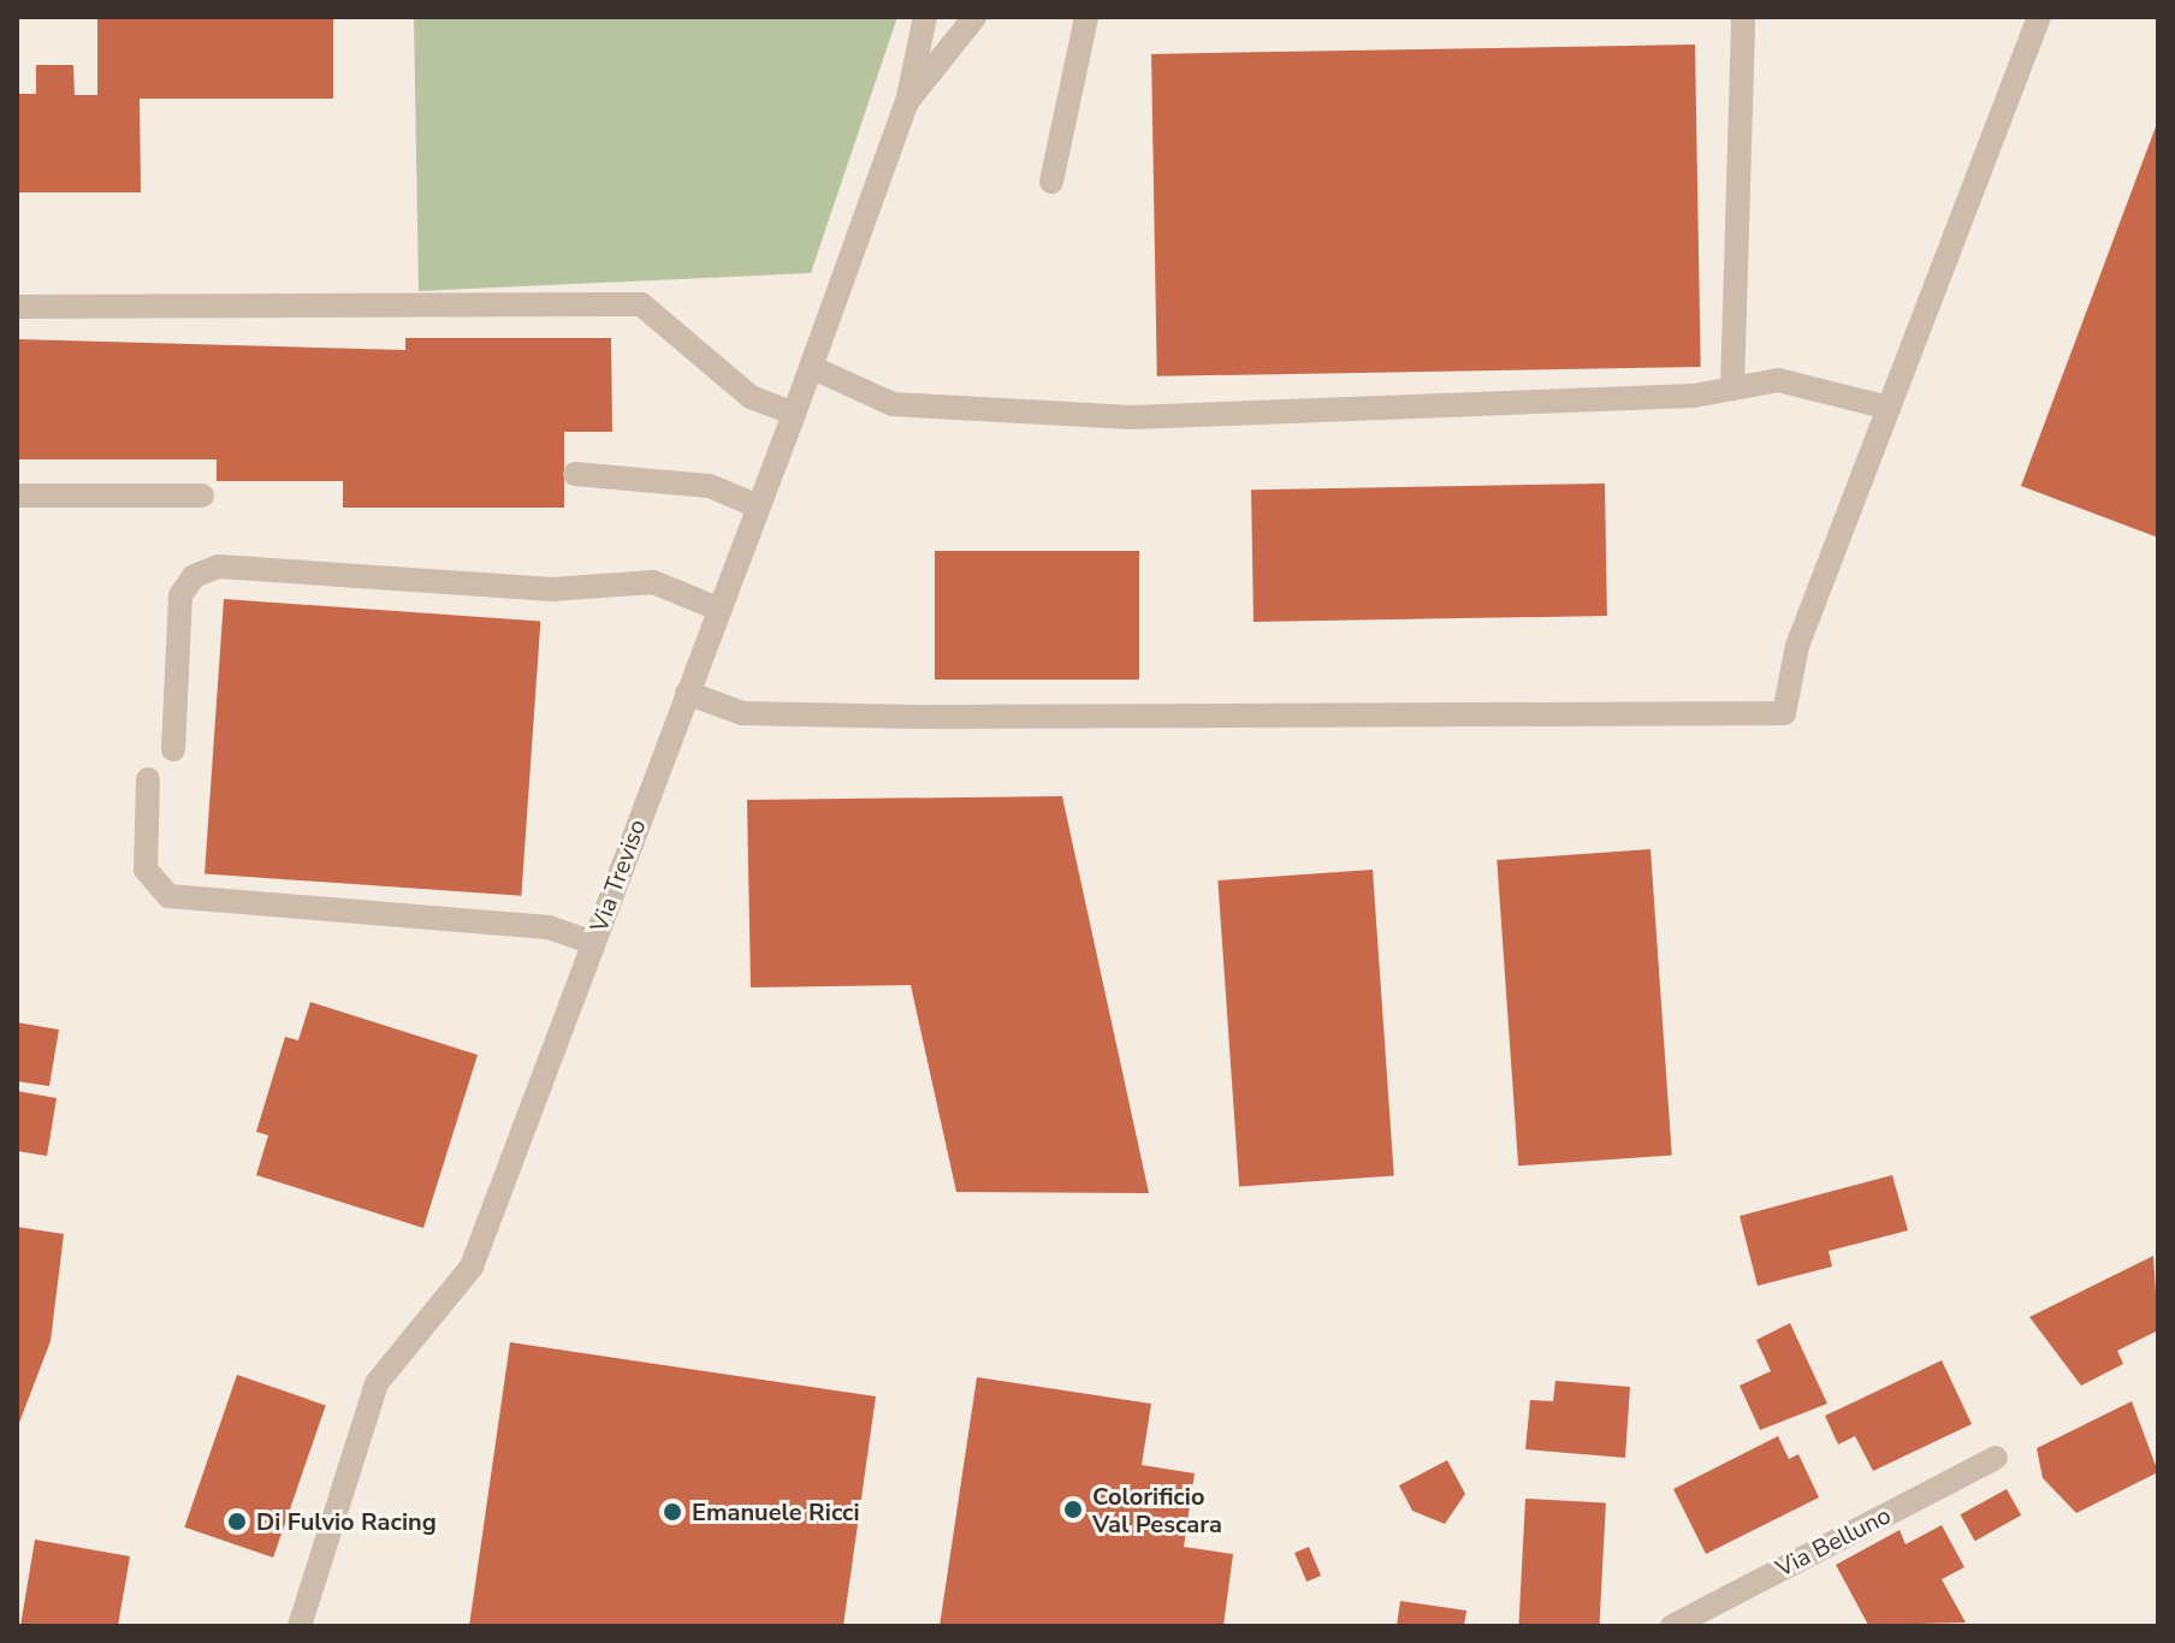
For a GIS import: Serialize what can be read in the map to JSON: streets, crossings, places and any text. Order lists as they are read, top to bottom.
{
  "streets": {
    "street": ["Via Treviso", "Via Belluno"]
  },
  "places": ["Colorificio Val Pescara", "Emanuele Ricci", "Di Fulvio Racing"]
}
